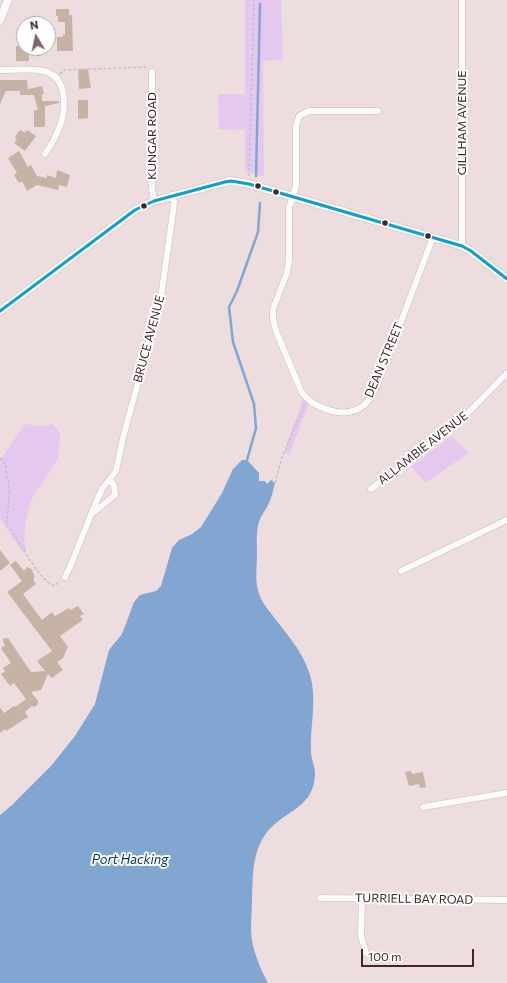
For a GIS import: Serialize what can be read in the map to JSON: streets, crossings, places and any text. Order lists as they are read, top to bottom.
{
  "streets": {
    "street": [
      "GILLHAM AVENUE",
      "KUNGAR ROAD",
      "BRUCE AVENUE",
      "DEAN STREET",
      "ALLAMBIE AVENUE",
      "TURRIELL BAY ROAD"
    ]
  },
  "water": ["Port Hacking"],
  "scale_bar": "100 m",
  "north": "top"
}
